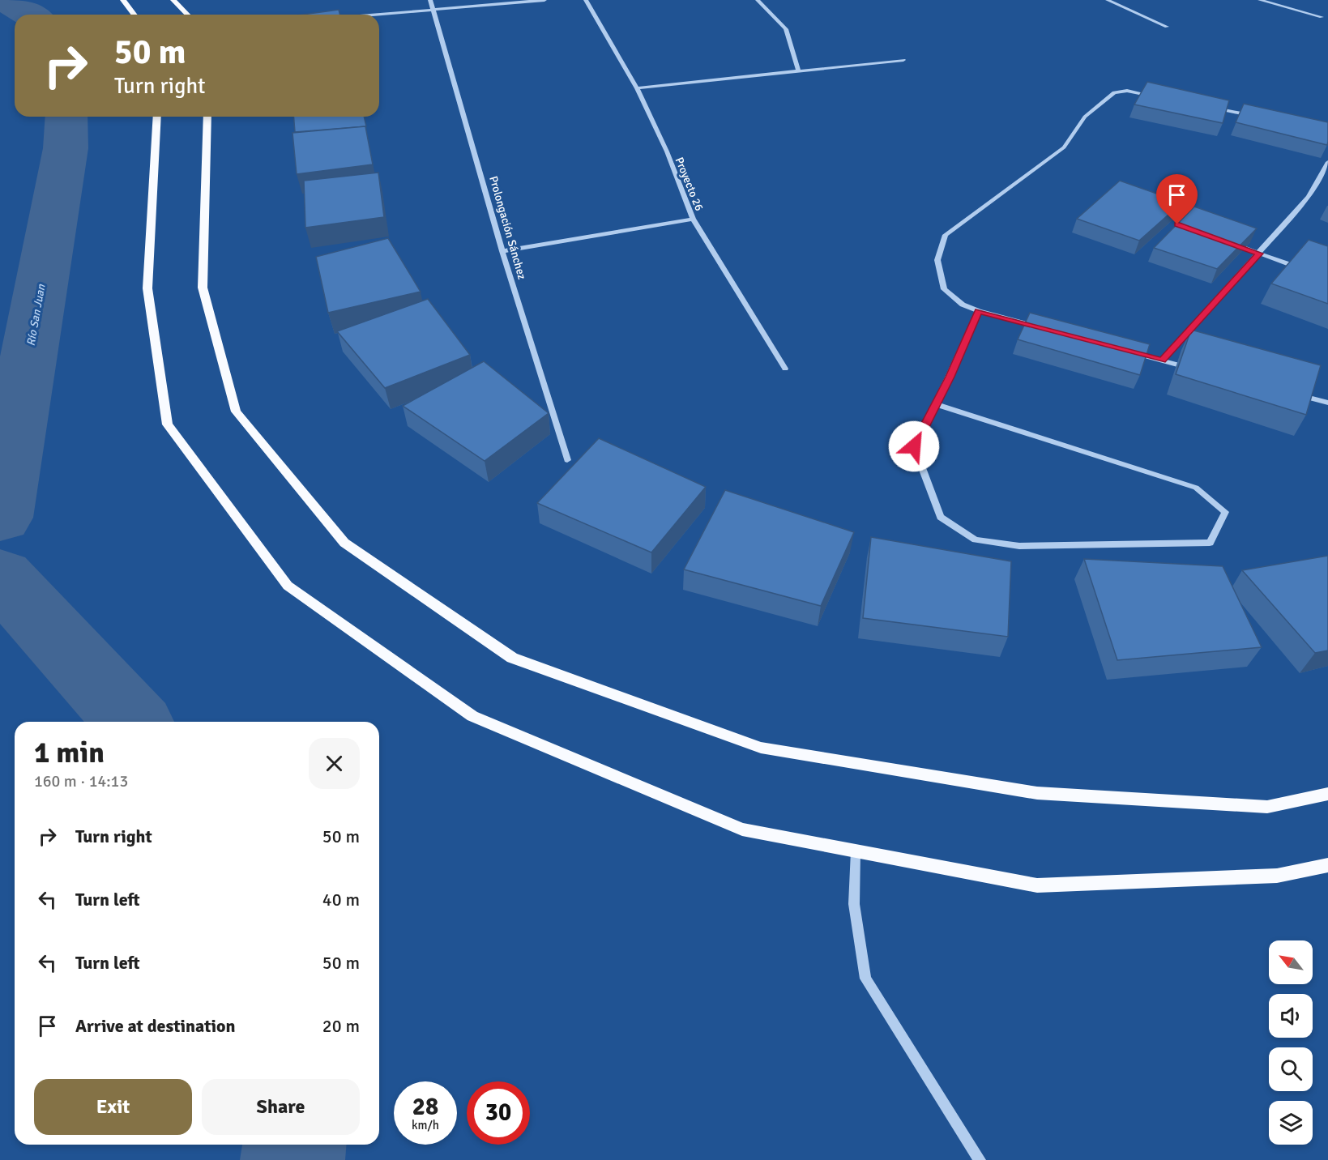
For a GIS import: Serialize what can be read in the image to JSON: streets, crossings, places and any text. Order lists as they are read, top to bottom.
{
  "streets": {
    "street": ["Proyecto 26", "Prolongación Sánchez"]
  },
  "water": ["Río San Juan"],
  "north": "top left",
  "page": {
    "turn": ["50 m", "Turn right"],
    "heading": ["1 min", "160 m · 14:13"],
    "list": [
      {
        "name": "Turn right",
        "value": "50 m"
      },
      {
        "name": "Turn left",
        "value": "40 m"
      },
      {
        "name": "Turn left",
        "value": "50 m"
      },
      {
        "name": "Arrive at destination",
        "value": "20 m"
      }
    ],
    "buttons": ["Exit", "Share"],
    "speed": "28 km/h",
    "limit": "30"
  }
}
